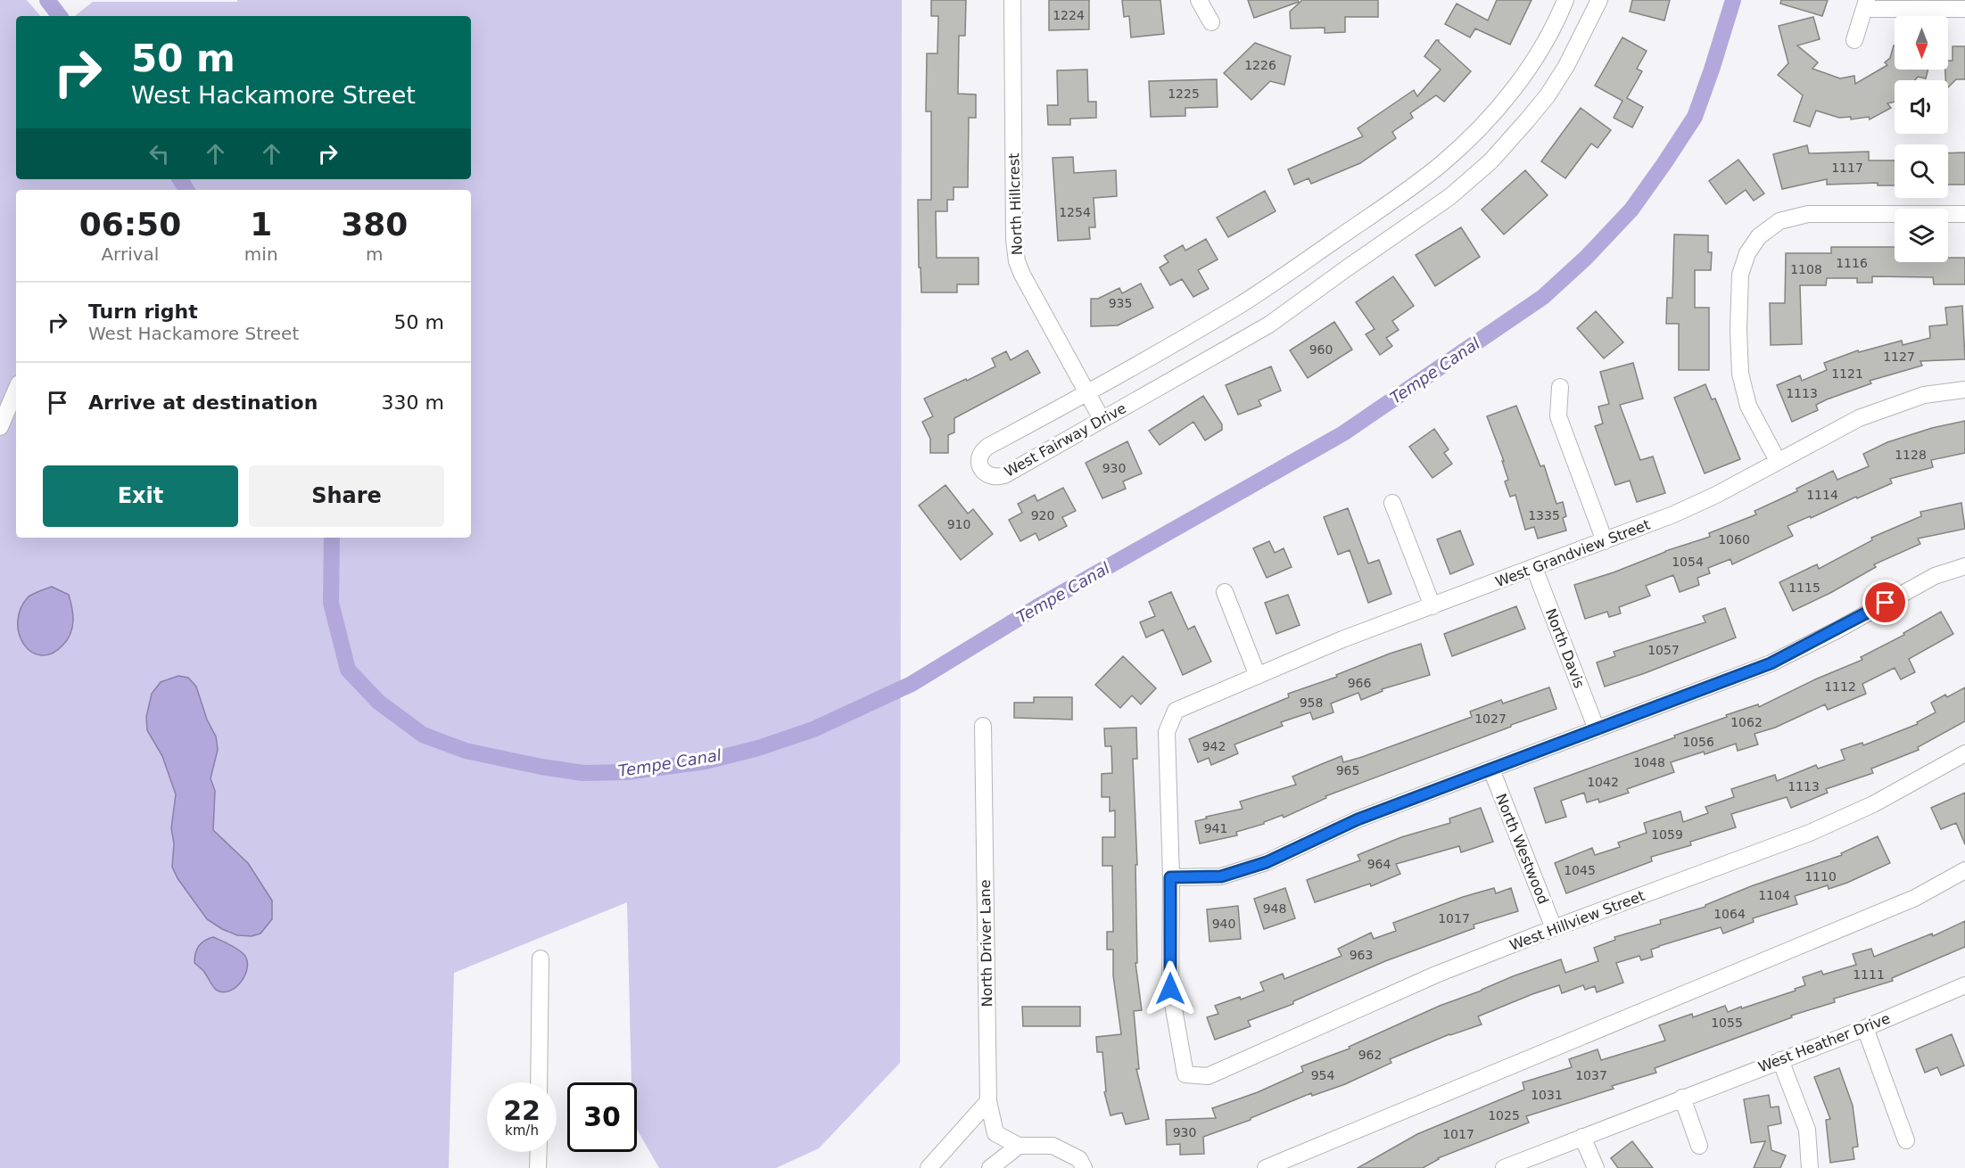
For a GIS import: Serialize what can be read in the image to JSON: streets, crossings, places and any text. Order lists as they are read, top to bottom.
{
  "streets": {
    "street": [
      "North Hillcrest",
      "West Fairway Drive",
      "West Grandview Street",
      "North Davis",
      "North Westwood",
      "West Hillview Street",
      "North Driver Lane",
      "West Heather Drive"
    ]
  },
  "crossings": [
    ["North Hillcrest", "West Fairway Drive"],
    ["West Grandview Street", "North Davis"],
    ["West Grandview Street", "West Hillview Street"],
    ["North Westwood", "West Hillview Street"]
  ],
  "water": ["Tempe Canal"],
  "house_numbers": [
    "1224",
    "1226",
    "1225",
    "1117",
    "1254",
    "1116",
    "1108",
    "935",
    "960",
    "1127",
    "1121",
    "1113",
    "1128",
    "930",
    "1114",
    "920",
    "1335",
    "910",
    "1060",
    "1054",
    "1115",
    "1057",
    "966",
    "1112",
    "958",
    "1027",
    "1062",
    "1056",
    "942",
    "1048",
    "965",
    "1042",
    "1113",
    "941",
    "1059",
    "964",
    "1045",
    "1110",
    "1104",
    "948",
    "1064",
    "1017",
    "940",
    "963",
    "1111",
    "1055",
    "962",
    "954",
    "1037",
    "1031",
    "1025",
    "930",
    "1017"
  ],
  "north": "bottom",
  "page": {
    "turn": ["50 m", "West Hackamore Street"],
    "eta": [
      "06:50",
      "Arrival",
      "1",
      "min",
      "380",
      "m"
    ],
    "list": [
      {
        "name": "Turn right",
        "note": "West Hackamore Street",
        "value": "50 m"
      },
      {
        "name": "Arrive at destination",
        "value": "330 m"
      }
    ],
    "buttons": ["Exit", "Share"],
    "speed": "22 km/h",
    "limit": "30"
  }
}
